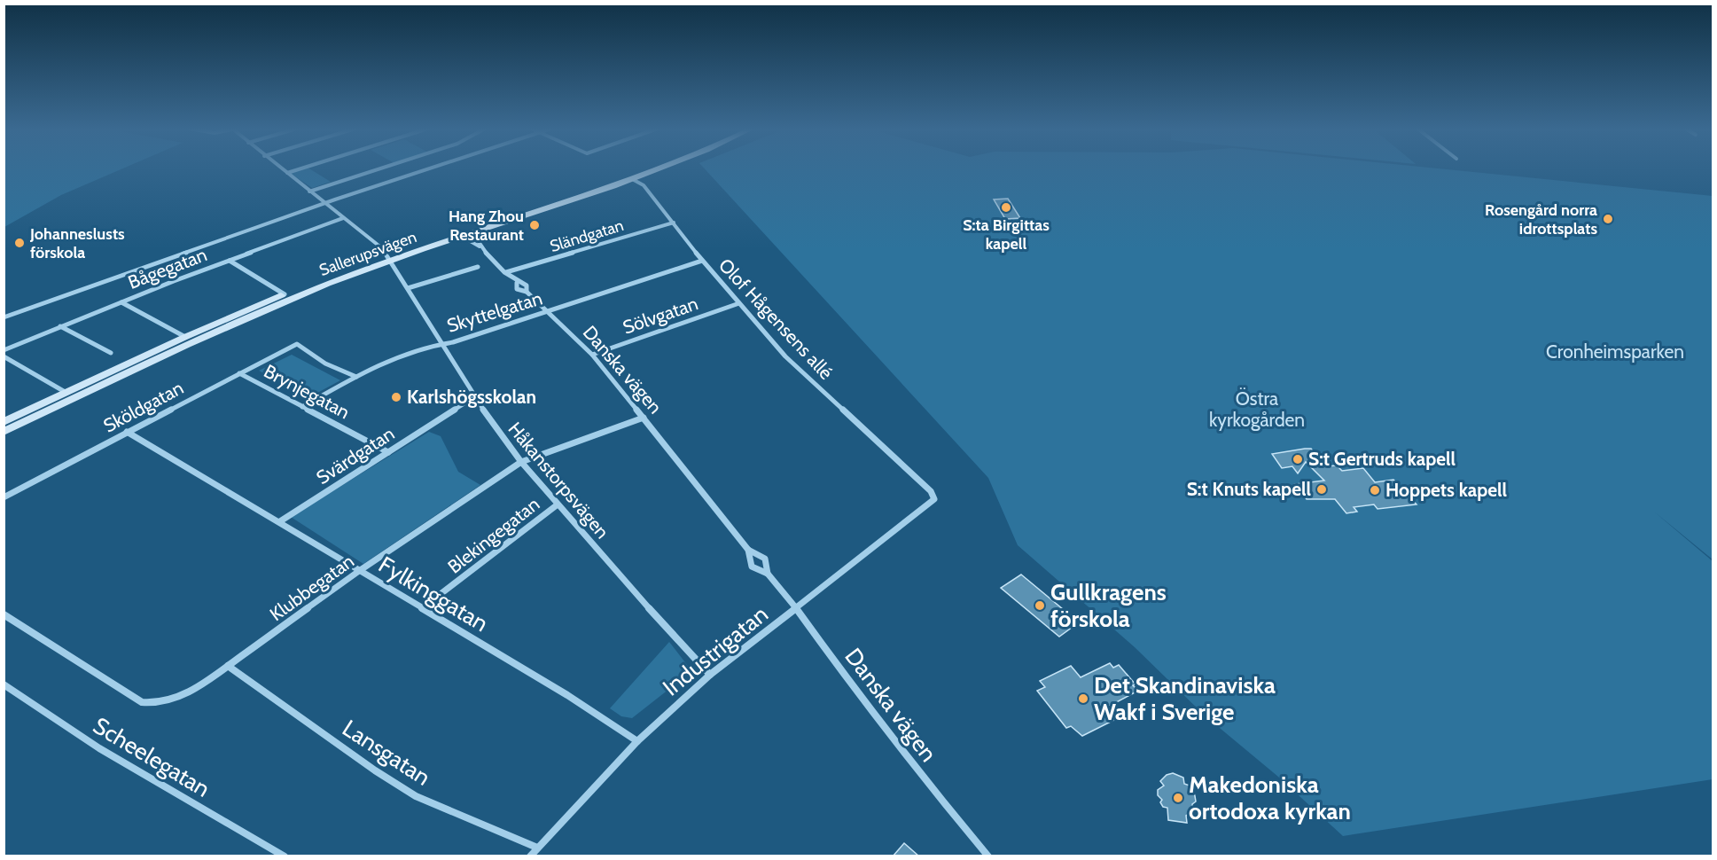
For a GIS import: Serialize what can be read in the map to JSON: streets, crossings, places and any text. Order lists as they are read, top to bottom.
{
  "streets": {
    "main road": ["Sallerupsvägen"],
    "street": [
      "Sländgatan",
      "Bågegatan",
      "Skyttelgatan",
      "Sölvgatan",
      "Olof Hågensens allé",
      "Danska vägen",
      "Brynjegatan",
      "Sköldgatan",
      "Svärdgatan",
      "Håkanstorpsvägen",
      "Blekingegatan",
      "Klubbegatan",
      "Fylkinggatan",
      "Industrigatan",
      "Lansgatan",
      "Scheelegatan"
    ]
  },
  "crossings": [
    ["Sländgatan", "Olof Hågensens allé"],
    ["Sländgatan", "Danska vägen"],
    ["Sallerupsvägen", "Olof Hågensens allé"],
    ["Sallerupsvägen", "Danska vägen"],
    ["Sallerupsvägen", "Håkanstorpsvägen"],
    ["Bågegatan", "Håkanstorpsvägen"],
    ["Skyttelgatan", "Olof Hågensens allé"],
    ["Skyttelgatan", "Danska vägen"],
    ["Skyttelgatan", "Brynjegatan"],
    ["Skyttelgatan", "Sköldgatan"],
    ["Skyttelgatan", "Håkanstorpsvägen"],
    ["Sölvgatan", "Olof Hågensens allé"],
    ["Sölvgatan", "Danska vägen"],
    ["Olof Hågensens allé", "Industrigatan"],
    ["Danska vägen", "Klubbegatan"],
    ["Danska vägen", "Industrigatan"],
    ["Brynjegatan", "Sköldgatan"],
    ["Brynjegatan", "Svärdgatan"],
    ["Sköldgatan", "Fylkinggatan"],
    ["Svärdgatan", "Håkanstorpsvägen"],
    ["Svärdgatan", "Fylkinggatan"],
    ["Håkanstorpsvägen", "Blekingegatan"],
    ["Håkanstorpsvägen", "Klubbegatan"],
    ["Håkanstorpsvägen", "Industrigatan"],
    ["Blekingegatan", "Fylkinggatan"],
    ["Klubbegatan", "Fylkinggatan"],
    ["Klubbegatan", "Lansgatan"],
    ["Fylkinggatan", "Industrigatan"],
    ["Industrigatan", "Lansgatan"]
  ],
  "parks": ["Cronheimsparken", "Östra kyrkogården"],
  "places": [
    "S:ta Birgittas kapell",
    "Rosengård norra idrottsplats",
    "Hang Zhou Restaurant",
    "Johanneslusts förskola",
    "Karlshögsskolan",
    "S:t Gertruds kapell",
    "S:t Knuts kapell",
    "Hoppets kapell",
    "Gullkragens förskola",
    "Det Skandinaviska Wakf i Sverige",
    "Makedoniska ortodoxa kyrkan"
  ]
}
